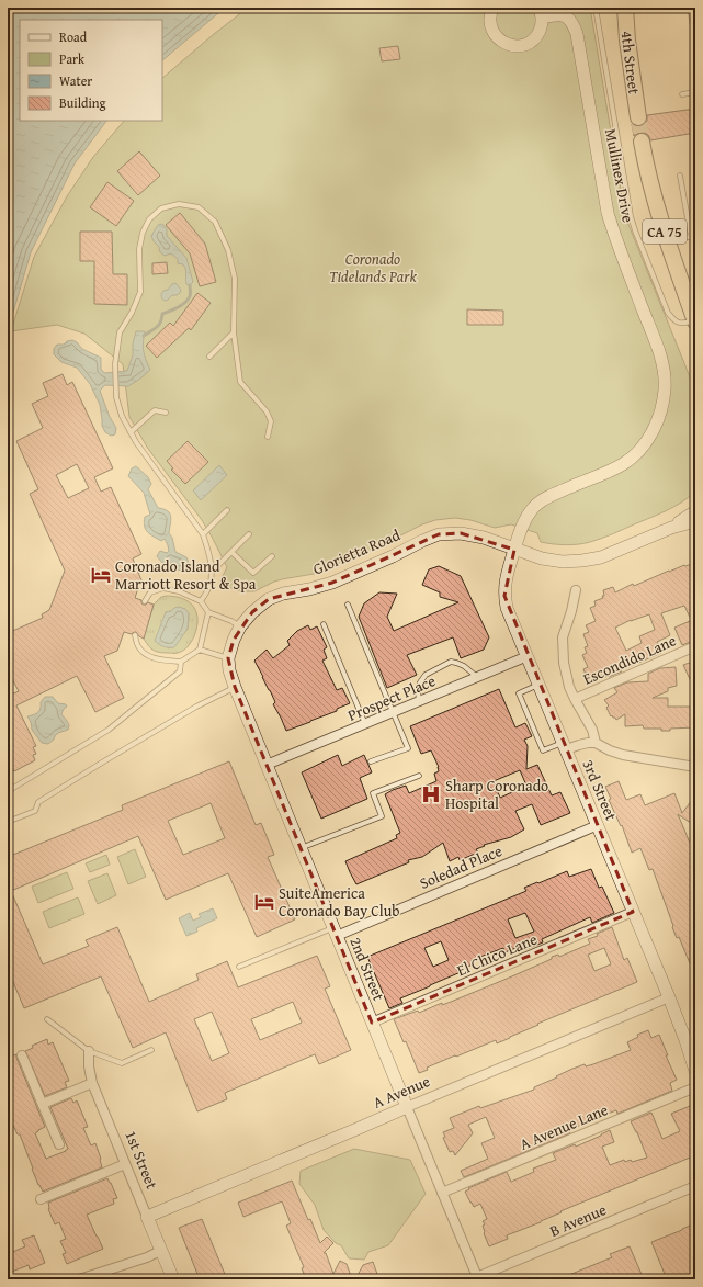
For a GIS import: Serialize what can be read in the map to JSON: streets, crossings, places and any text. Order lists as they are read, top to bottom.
{
  "streets": {
    "highway": ["4th Street", "CA 75"],
    "main road": [
      "Mullinex Drive",
      "Glorietta Road",
      "3rd Street",
      "2nd Street",
      "A Avenue",
      "1st Street"
    ],
    "street": [
      "Escondido Lane",
      "Prospect Place",
      "Soledad Place",
      "El Chico Lane",
      "A Avenue Lane",
      "B Avenue"
    ]
  },
  "crossings": [
    ["Mullinex Drive", "Glorietta Road"],
    ["Mullinex Drive", "3rd Street"],
    ["Glorietta Road", "3rd Street"],
    ["Glorietta Road", "2nd Street"],
    ["Prospect Place", "3rd Street"],
    ["Prospect Place", "2nd Street"],
    ["3rd Street", "Soledad Place"],
    ["3rd Street", "El Chico Lane"],
    ["3rd Street", "A Avenue"],
    ["Soledad Place", "2nd Street"],
    ["El Chico Lane", "2nd Street"],
    ["2nd Street", "A Avenue"],
    ["2nd Street", "A Avenue Lane"],
    ["2nd Street", "B Avenue"],
    ["A Avenue", "1st Street"]
  ],
  "parks": ["Coronado Tidelands Park"],
  "places": {
    "hotel": ["Coronado Island Marriott Resort & Spa", "SuiteAmerica Coronado Bay Club"],
    "hospital": ["Sharp Coronado Hospital"]
  },
  "legend": [
    "Road",
    "Park",
    "Water",
    "Building"
  ]
}
